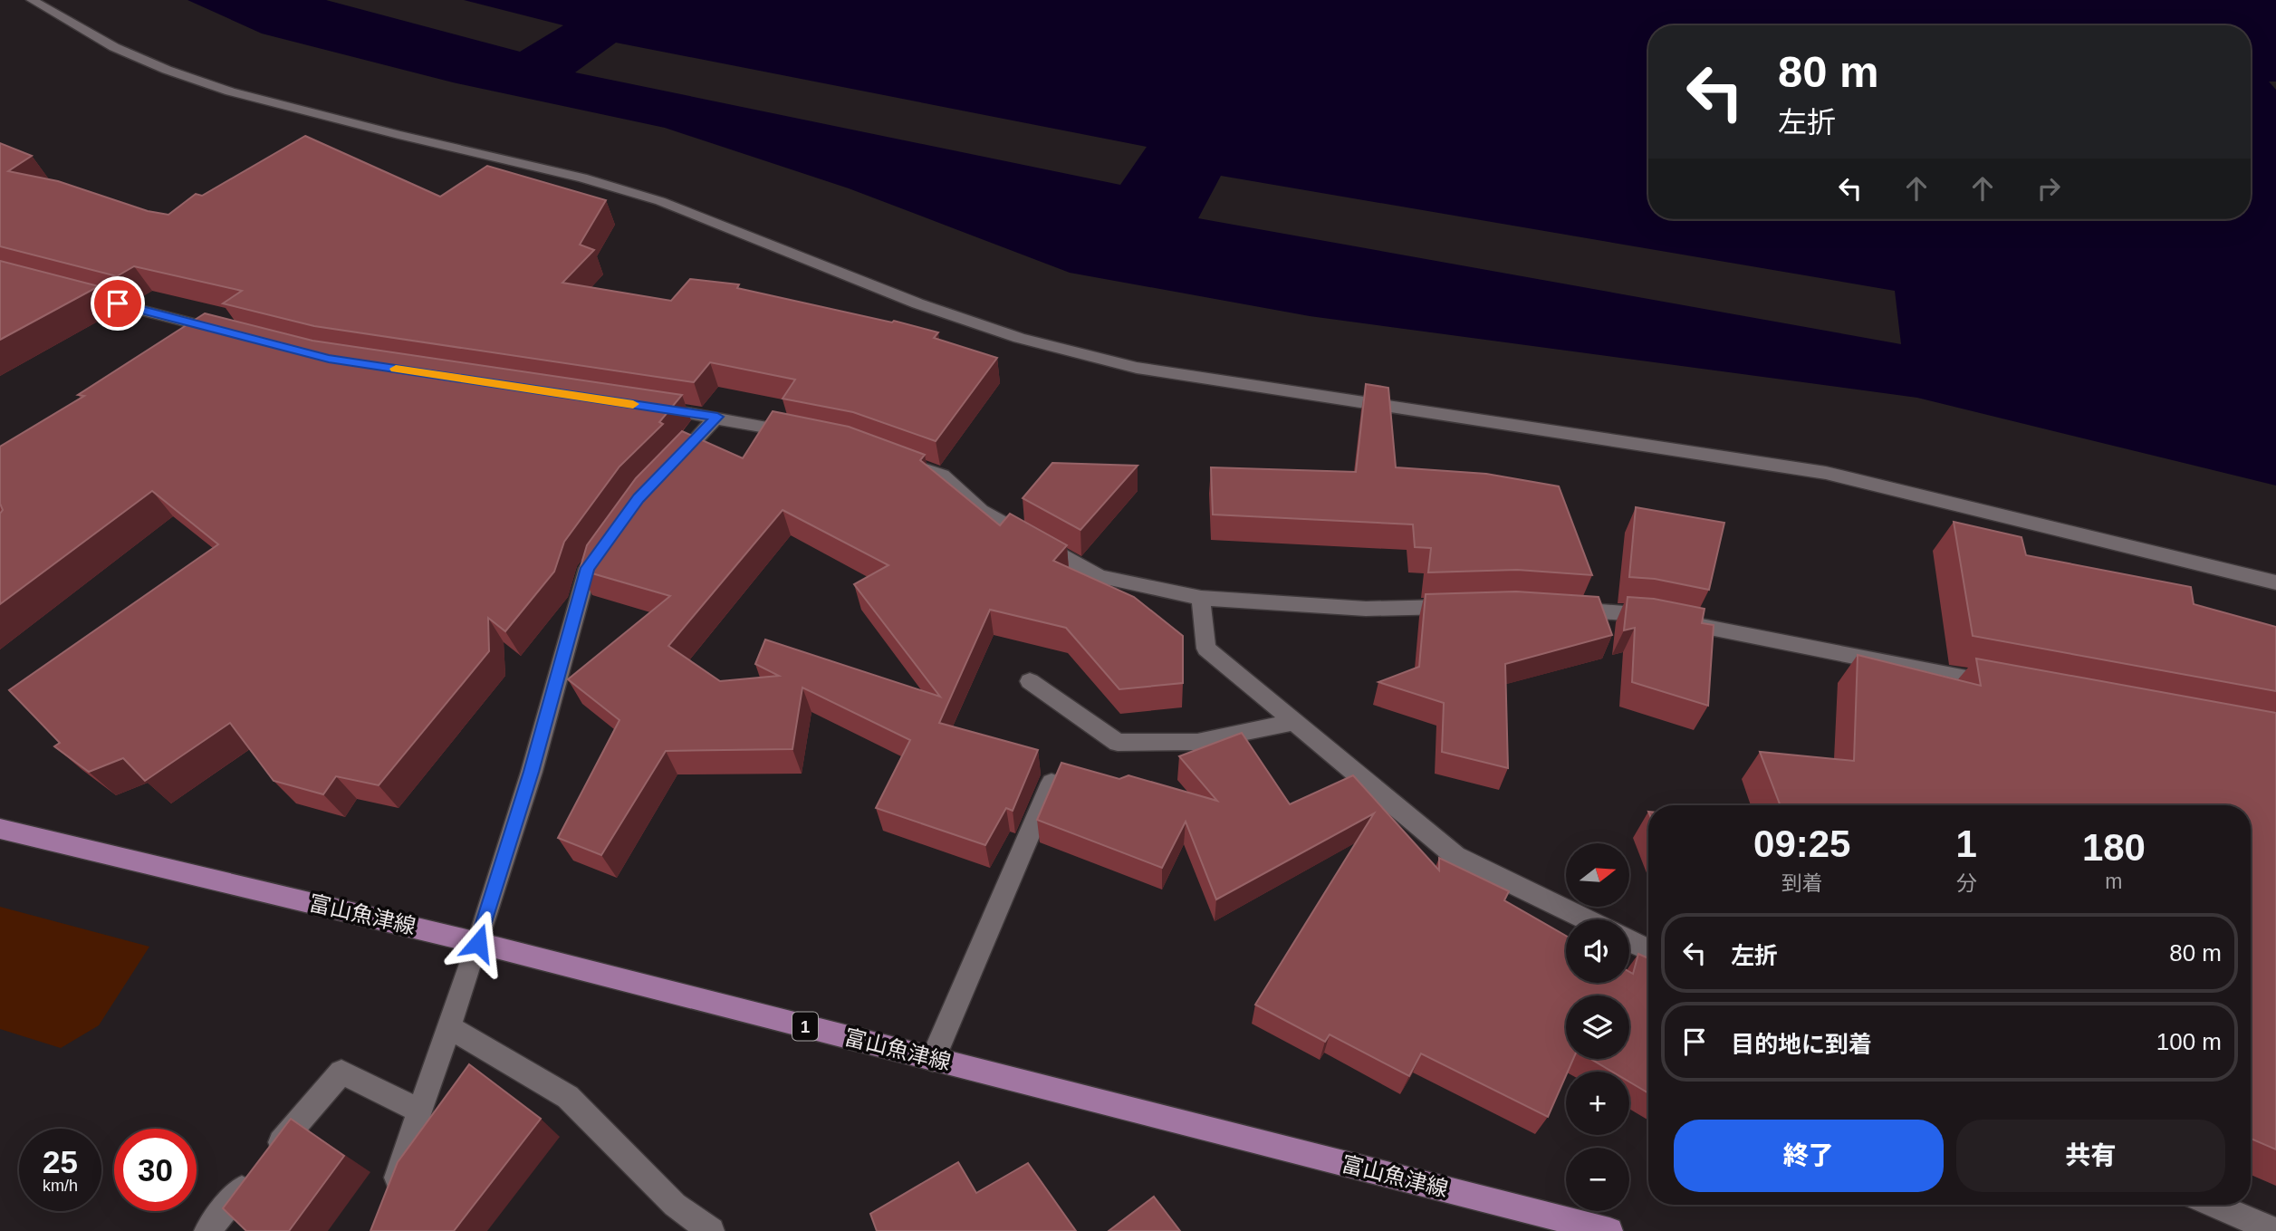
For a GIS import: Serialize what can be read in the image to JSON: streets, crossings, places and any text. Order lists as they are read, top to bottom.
{
  "streets": {
    "main road": ["富山魚津線", "1"]
  },
  "north": "right",
  "page": {
    "turn": ["80 m", "左折"],
    "eta": [
      "09:25",
      "到着",
      "1",
      "分",
      "180",
      "m"
    ],
    "map_buttons": ["+", "−"],
    "list": [
      {
        "name": "左折",
        "value": "80 m"
      },
      {
        "name": "目的地に到着",
        "value": "100 m"
      }
    ],
    "buttons": ["終了", "共有"],
    "speed": "25 km/h",
    "limit": "30"
  }
}
